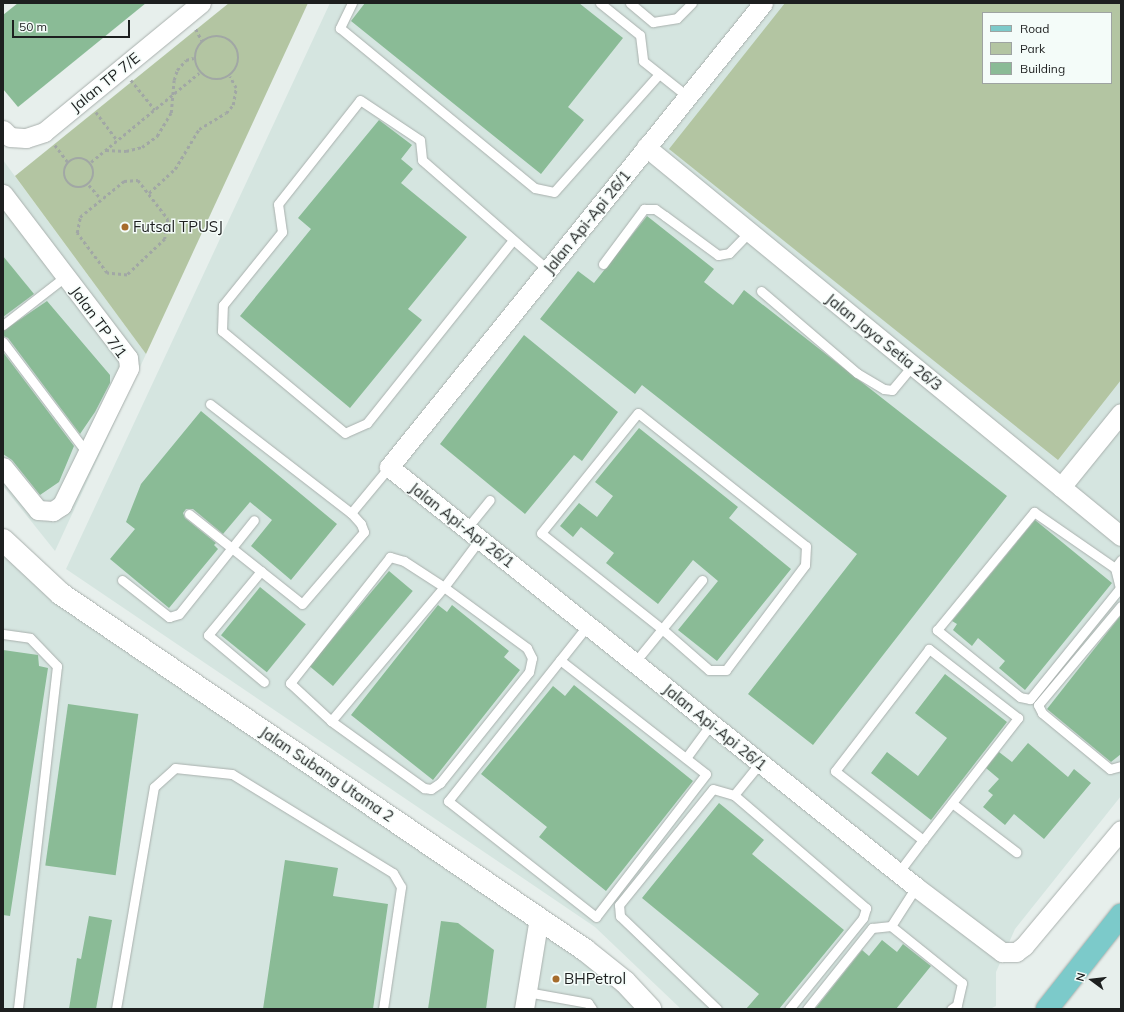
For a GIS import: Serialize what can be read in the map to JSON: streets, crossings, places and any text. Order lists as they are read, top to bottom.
{
  "streets": {
    "main road": ["Jalan Subang Utama 2"],
    "street": [
      "Jalan TP 7/E",
      "Jalan Api-Api 26/1",
      "Jalan TP 7/1",
      "Jalan Jaya Setia 26/3"
    ]
  },
  "crossings": [
    ["Jalan Api-Api 26/1", "Jalan Jaya Setia 26/3"]
  ],
  "places": ["Futsal TPUSJ", "BHPetrol"],
  "legend": ["Road", "Park", "Building"],
  "scale_bar": "50 m",
  "north": "left"
}
